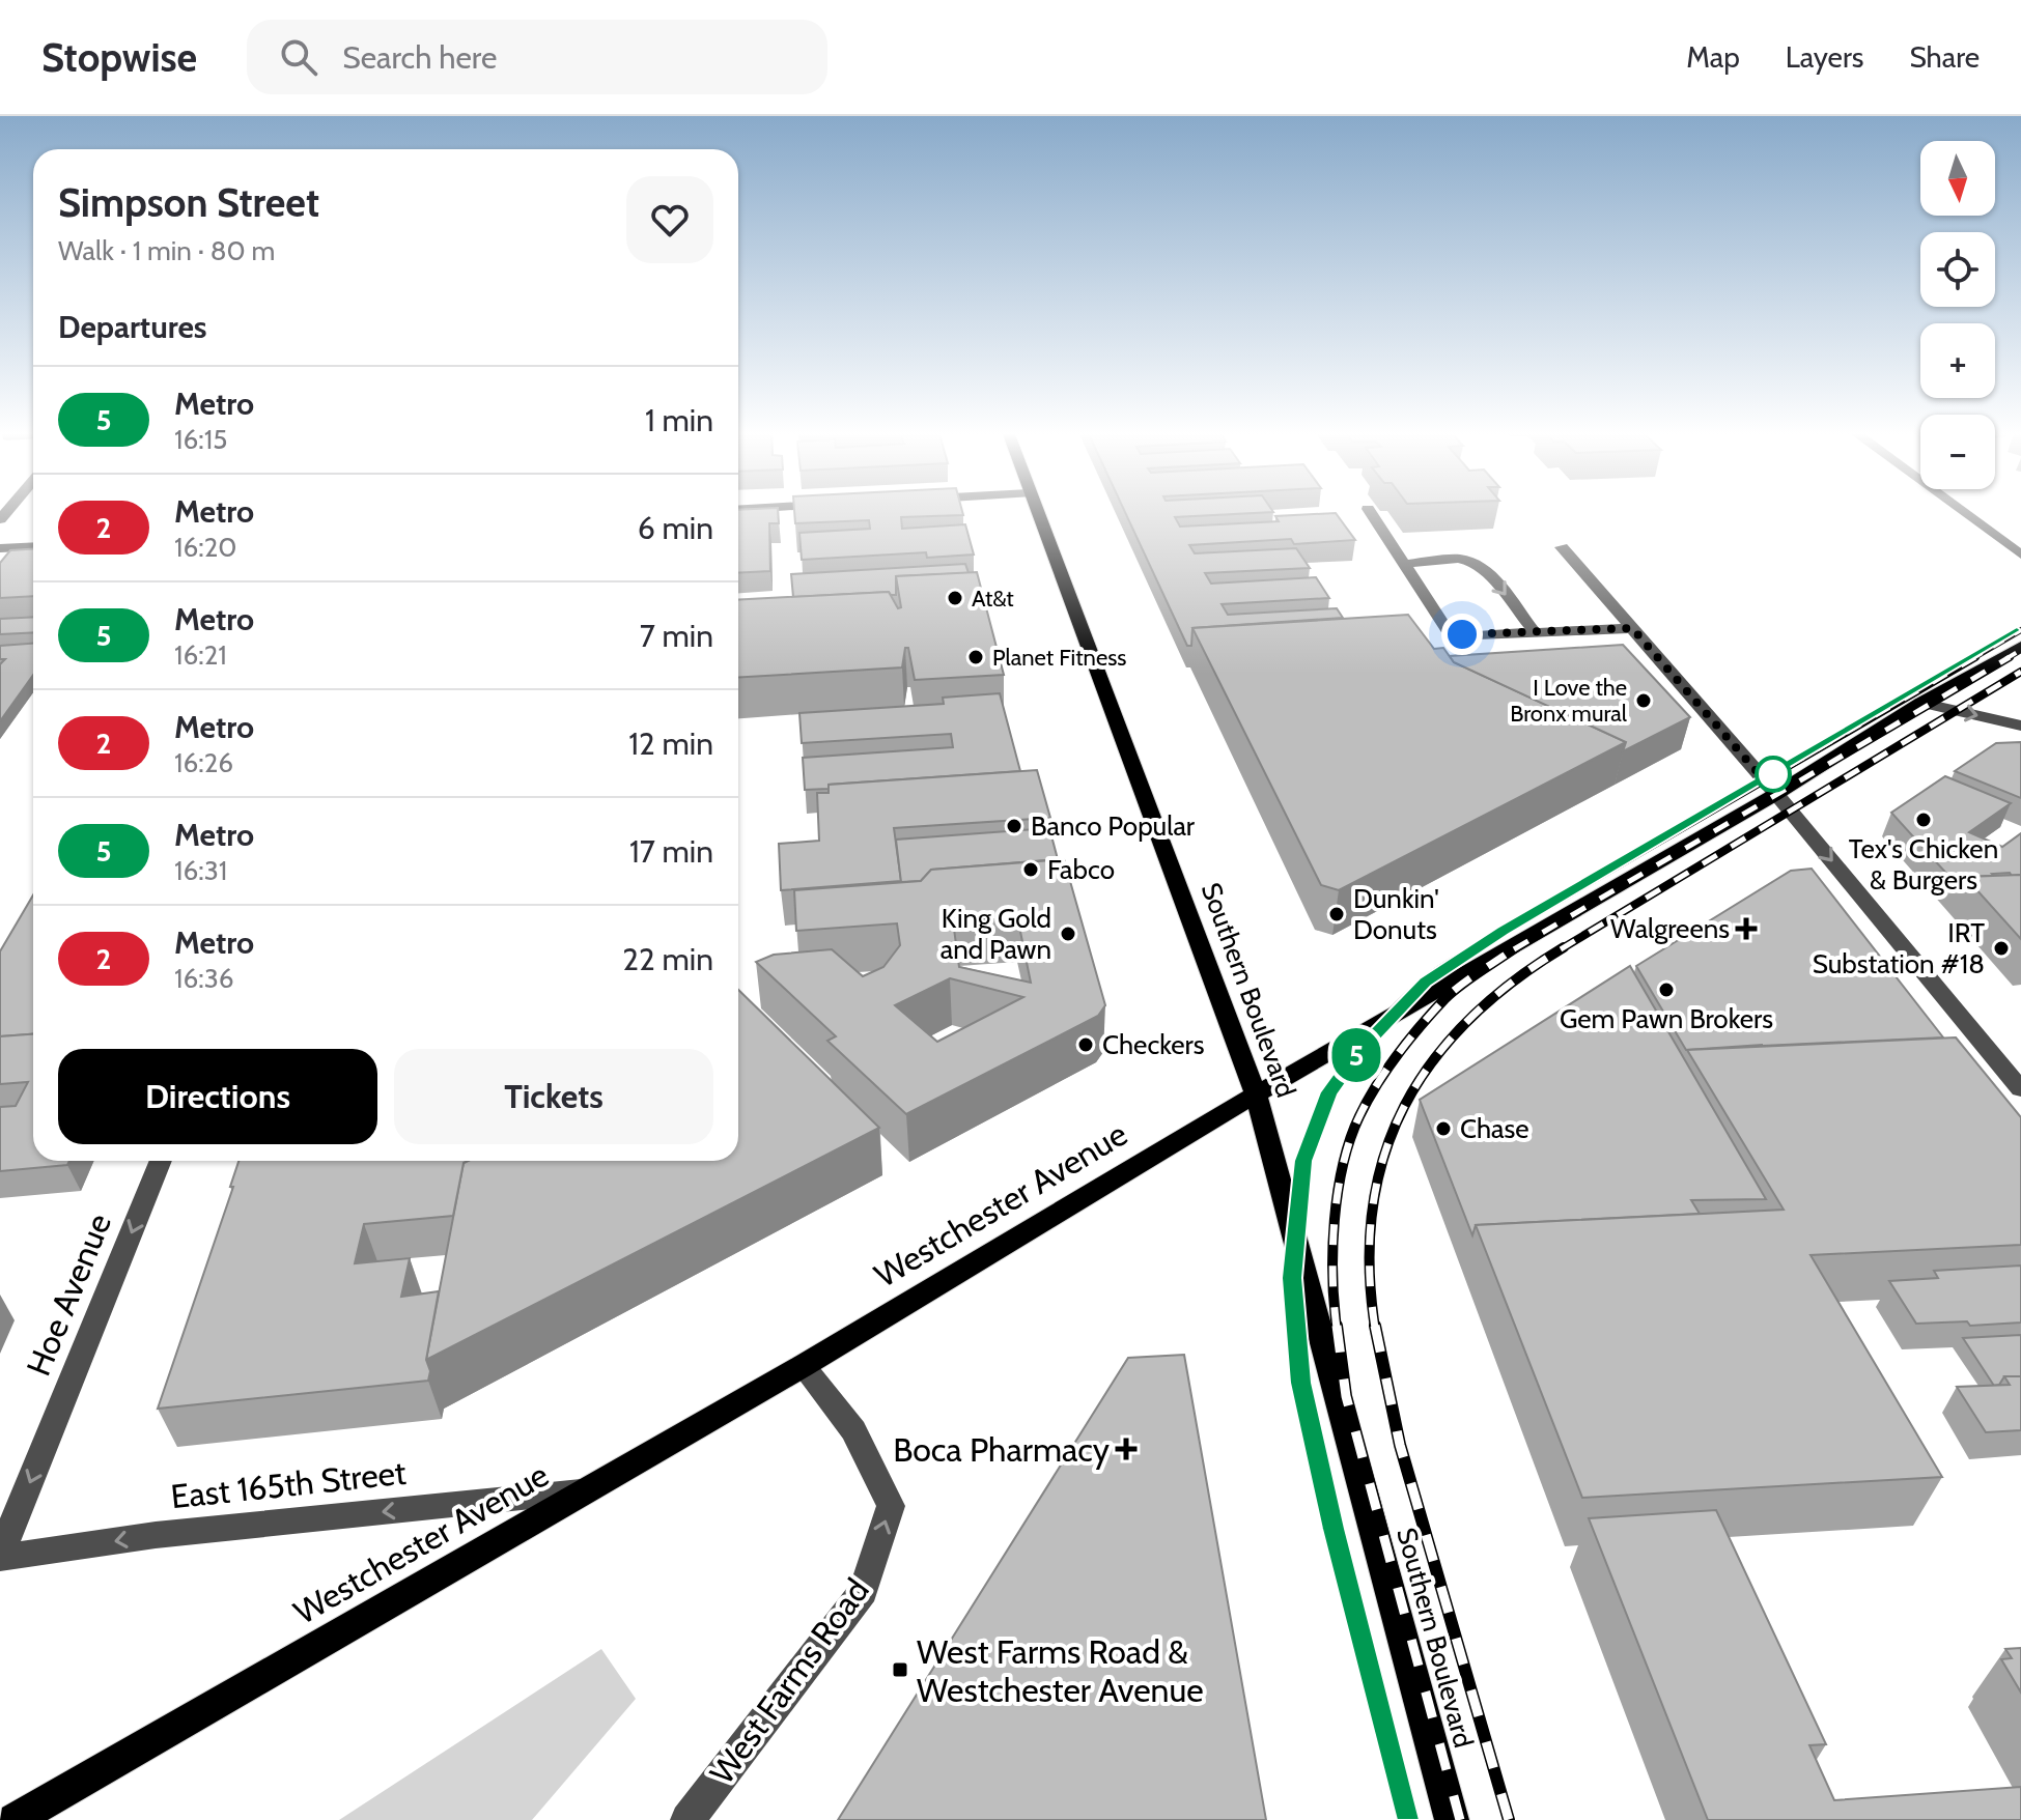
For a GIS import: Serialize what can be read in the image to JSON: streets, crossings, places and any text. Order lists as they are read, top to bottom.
{
  "streets": {
    "main road": ["Southern Boulevard", "Westchester Avenue"],
    "street": ["Hoe Avenue", "East 165th Street", "West Farms Road"]
  },
  "crossings": [
    ["Southern Boulevard", "Westchester Avenue"],
    ["Westchester Avenue", "East 165th Street"],
    ["Westchester Avenue", "West Farms Road"],
    ["Hoe Avenue", "East 165th Street"]
  ],
  "one_way": ["Hoe Avenue", "East 165th Street", "West Farms Road"],
  "places": {
    "other": [
      "At&t",
      "Planet Fitness",
      "I Love the Bronx mural",
      "Tex's Chicken & Burgers",
      "Banco Popular",
      "Fabco",
      "Dunkin' Donuts",
      "King Gold and Pawn",
      "IRT Substation #18",
      "Gem Pawn Brokers",
      "Checkers",
      "Chase"
    ],
    "health": ["Walgreens", "Boca Pharmacy"],
    "transit": ["West Farms Road & Westchester Avenue"]
  },
  "lines": ["metro line 5"],
  "north": "bottom",
  "page": {
    "header": "Stopwise",
    "search": "Search here",
    "nav": ["Map", "Layers", "Share"],
    "on_map": "5",
    "map_buttons": ["+", "−"],
    "heading": [
      ["Simpson Street", "Walk · 1 min · 80 m"],
      "Departures"
    ],
    "list": [
      {
        "mark": "5",
        "name": "Metro",
        "note": "16:15",
        "value": "1 min"
      },
      {
        "mark": "2",
        "name": "Metro",
        "note": "16:20",
        "value": "6 min"
      },
      {
        "mark": "5",
        "name": "Metro",
        "note": "16:21",
        "value": "7 min"
      },
      {
        "mark": "2",
        "name": "Metro",
        "note": "16:26",
        "value": "12 min"
      },
      {
        "mark": "5",
        "name": "Metro",
        "note": "16:31",
        "value": "17 min"
      },
      {
        "mark": "2",
        "name": "Metro",
        "note": "16:36",
        "value": "22 min"
      }
    ],
    "buttons": ["Directions", "Tickets"]
  }
}
